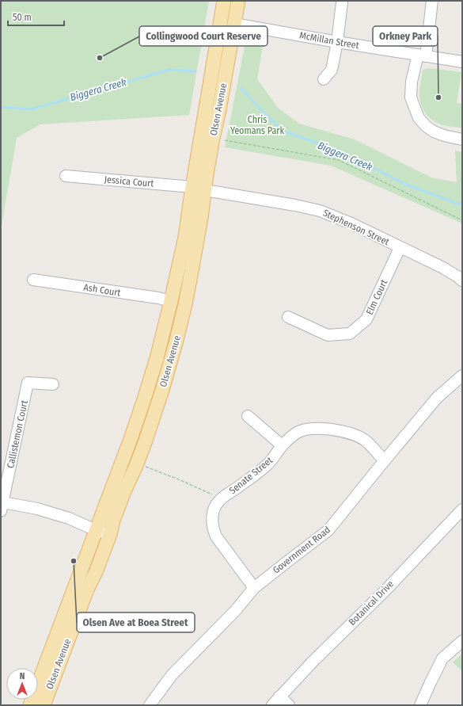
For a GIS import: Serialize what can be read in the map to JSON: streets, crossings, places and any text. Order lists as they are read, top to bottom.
{
  "streets": {
    "main road": ["Olsen Avenue"],
    "street": [
      "McMillan Street",
      "Jessica Court",
      "Stephenson Street",
      "Ash Court",
      "Elm Court",
      "Callistemon Court",
      "Senate Street",
      "Government Road",
      "Botanical Drive"
    ]
  },
  "crossings": [
    ["McMillan Street", "Olsen Avenue"],
    ["Olsen Avenue", "Jessica Court"],
    ["Olsen Avenue", "Stephenson Street"],
    ["Olsen Avenue", "Ash Court"],
    ["Jessica Court", "Stephenson Street"],
    ["Stephenson Street", "Elm Court"],
    ["Senate Street", "Government Road"]
  ],
  "water": ["Biggera Creek"],
  "parks": ["Chris Yeomans Park"],
  "places": ["Collingwood Court Reserve", "Orkney Park", "Olsen Ave at Boea Street"],
  "scale_bar": "50 m",
  "north": "top"
}
